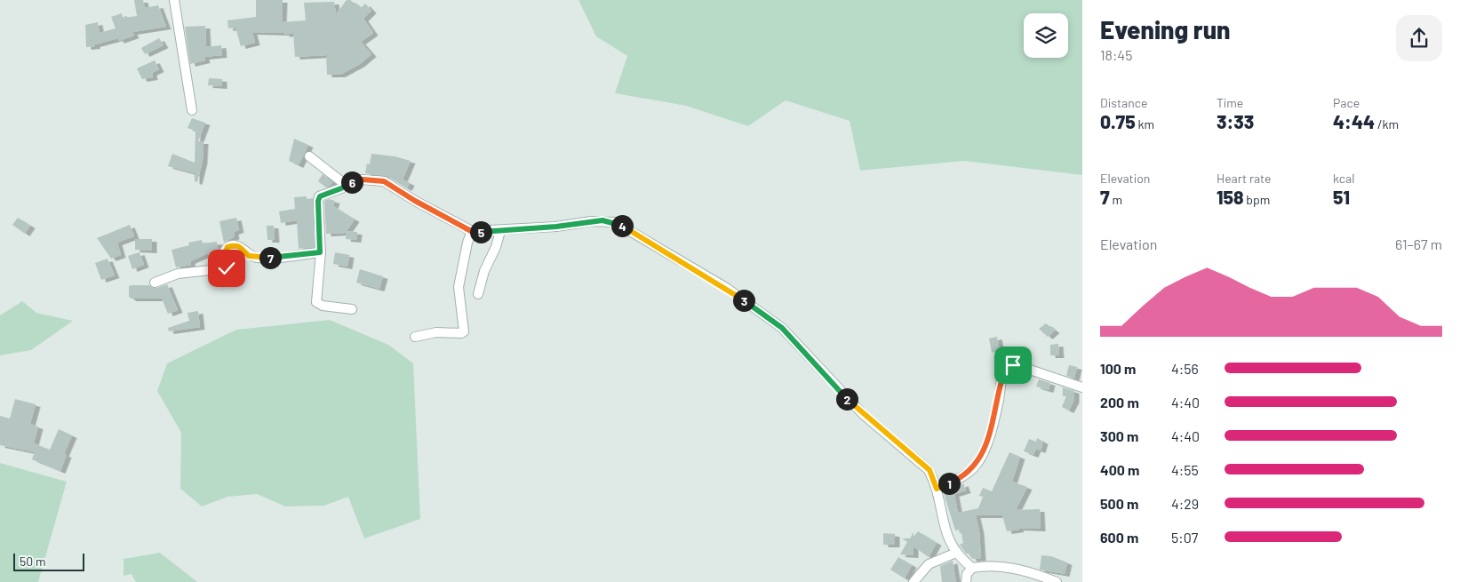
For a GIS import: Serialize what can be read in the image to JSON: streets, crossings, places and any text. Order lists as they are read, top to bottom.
{
  "scale_bar": "50 m",
  "page": {
    "heading": ["Evening run", "18:45"],
    "stats": [
      ["Distance", "0.75 km"],
      ["Time", "3:33"],
      ["Pace", "4:44 /km"],
      ["Elevation", "7 m"],
      ["Heart rate", "158 bpm"],
      ["kcal", "51"]
    ],
    "pins": [
      "6",
      "4",
      "5",
      "7",
      "3",
      "2",
      "1"
    ],
    "chart": ["Elevation", "61–67 m"],
    "list": [
      {
        "name": "100 m",
        "note": "4:56"
      },
      {
        "name": "200 m",
        "note": "4:40"
      },
      {
        "name": "300 m",
        "note": "4:40"
      },
      {
        "name": "400 m",
        "note": "4:55"
      },
      {
        "name": "500 m",
        "note": "4:29"
      },
      {
        "name": "600 m",
        "note": "5:07"
      }
    ],
    "scale": "50 m"
  }
}
